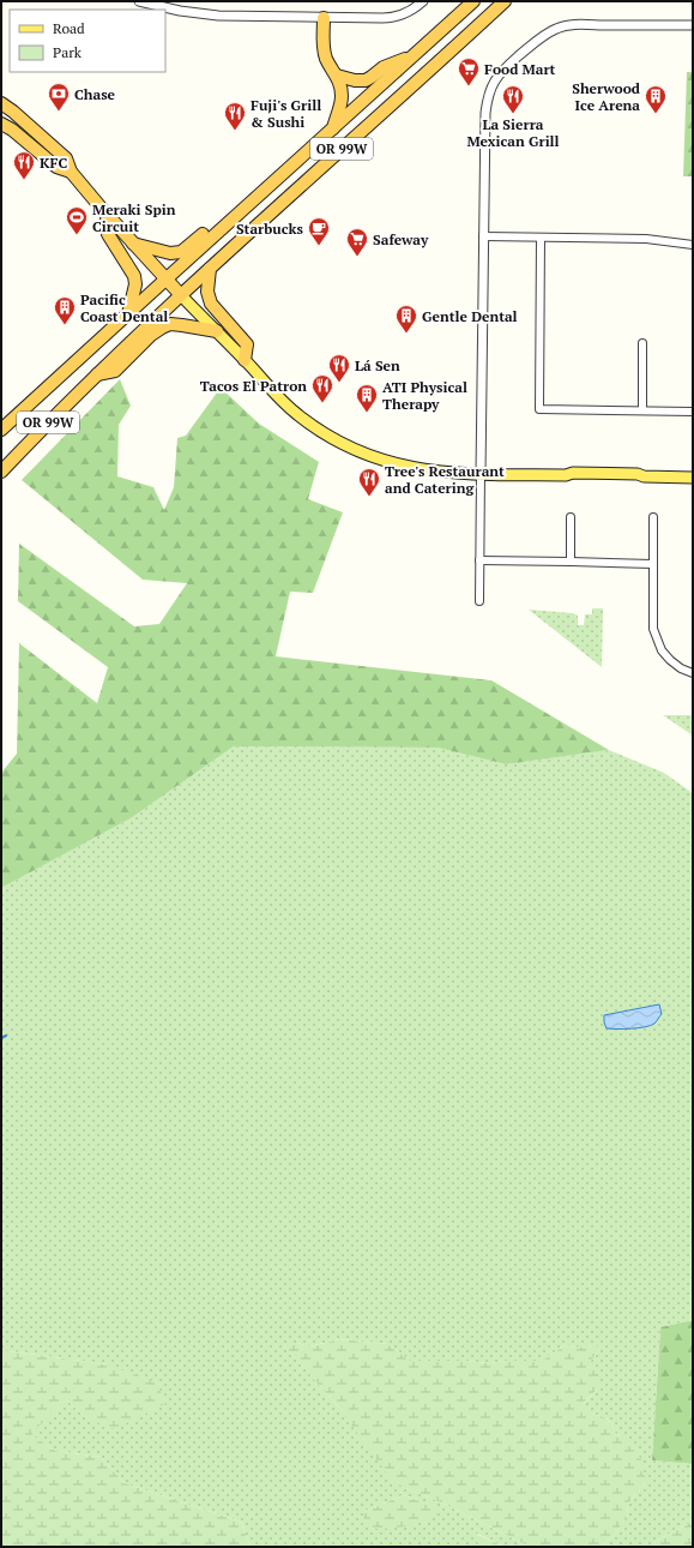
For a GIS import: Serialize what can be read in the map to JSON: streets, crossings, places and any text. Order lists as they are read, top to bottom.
{
  "streets": {
    "highway": ["OR 99W"]
  },
  "places": {
    "supermarket": ["Food Mart", "Safeway"],
    "bank": ["Chase"],
    "restaurant": [
      "La Sierra Mexican Grill",
      "Fuji's Grill & Sushi",
      "KFC",
      "Lá Sen",
      "Tacos El Patron",
      "Tree's Restaurant and Catering"
    ],
    "building": [
      "Sherwood Ice Arena",
      "Pacific Coast Dental",
      "Gentle Dental",
      "ATI Physical Therapy"
    ],
    "sports": ["Meraki Spin Circuit"],
    "cafe": ["Starbucks"]
  },
  "legend": ["Road", "Park"]
}
